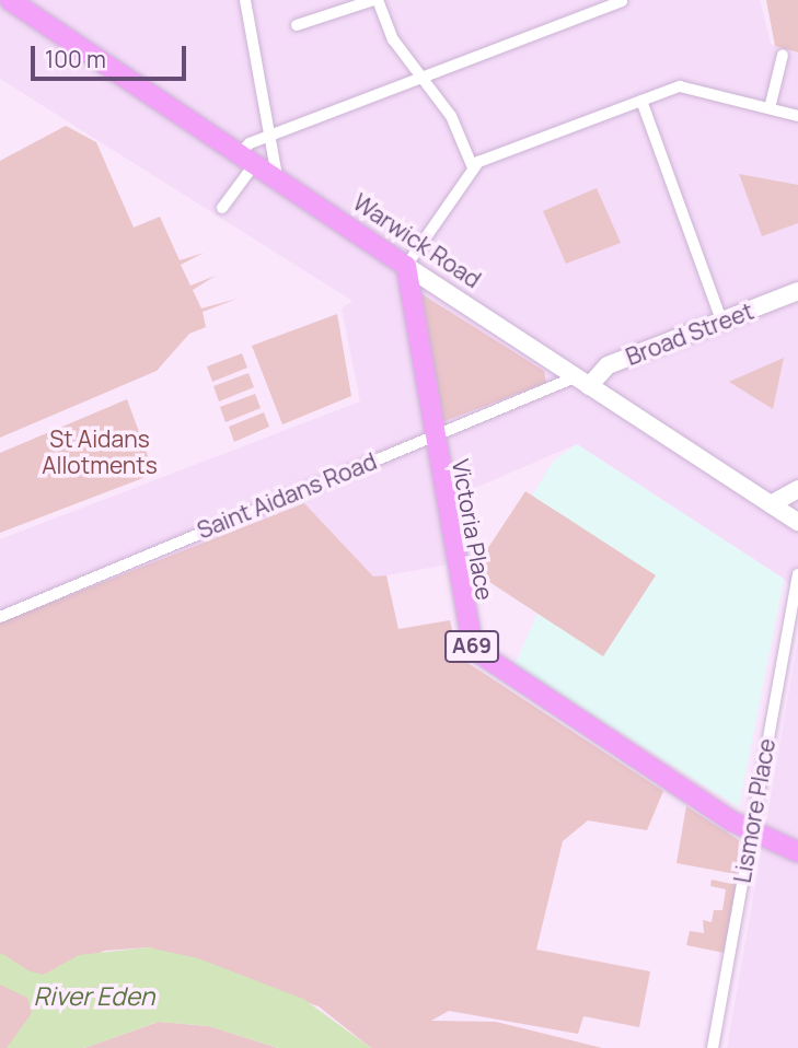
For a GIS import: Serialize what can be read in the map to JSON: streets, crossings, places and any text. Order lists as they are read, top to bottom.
{
  "streets": {
    "main road": ["Warwick Road", "Victoria Place", "A69"],
    "street": ["Broad Street", "Saint Aidans Road", "Lismore Place"]
  },
  "crossings": [
    ["Warwick Road", "Broad Street"],
    ["Warwick Road", "Saint Aidans Road"],
    ["Warwick Road", "Victoria Place"],
    ["Broad Street", "Saint Aidans Road"],
    ["Saint Aidans Road", "Victoria Place"],
    ["Victoria Place", "Lismore Place"]
  ],
  "water": ["River Eden"],
  "parks": ["St Aidans Allotments"],
  "scale_bar": "100 m"
}
